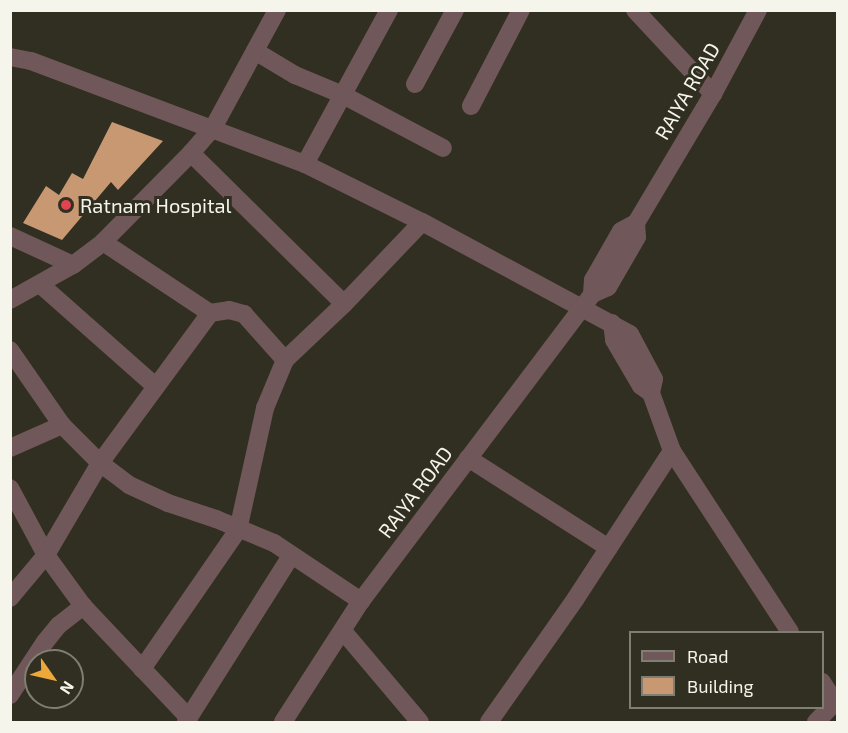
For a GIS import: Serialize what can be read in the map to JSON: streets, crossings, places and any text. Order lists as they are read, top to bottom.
{
  "streets": {
    "street": ["RAIYA ROAD"]
  },
  "places": ["Ratnam Hospital"],
  "legend": ["Road", "Building"],
  "north": "bottom right"
}
